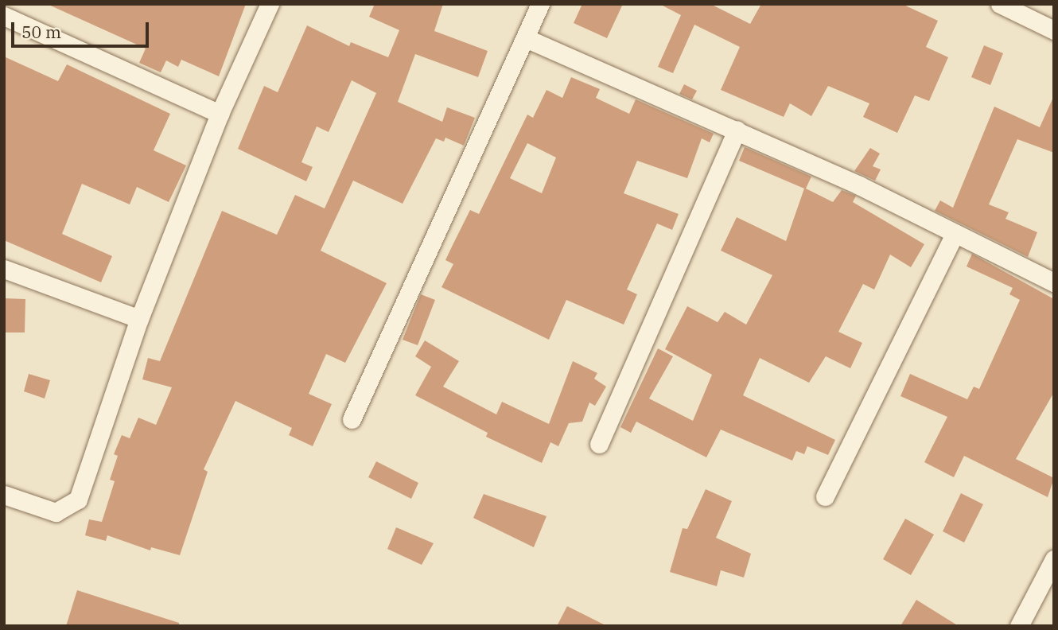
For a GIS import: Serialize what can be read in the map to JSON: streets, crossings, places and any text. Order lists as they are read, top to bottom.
{
  "scale_bar": "50 m"
}
